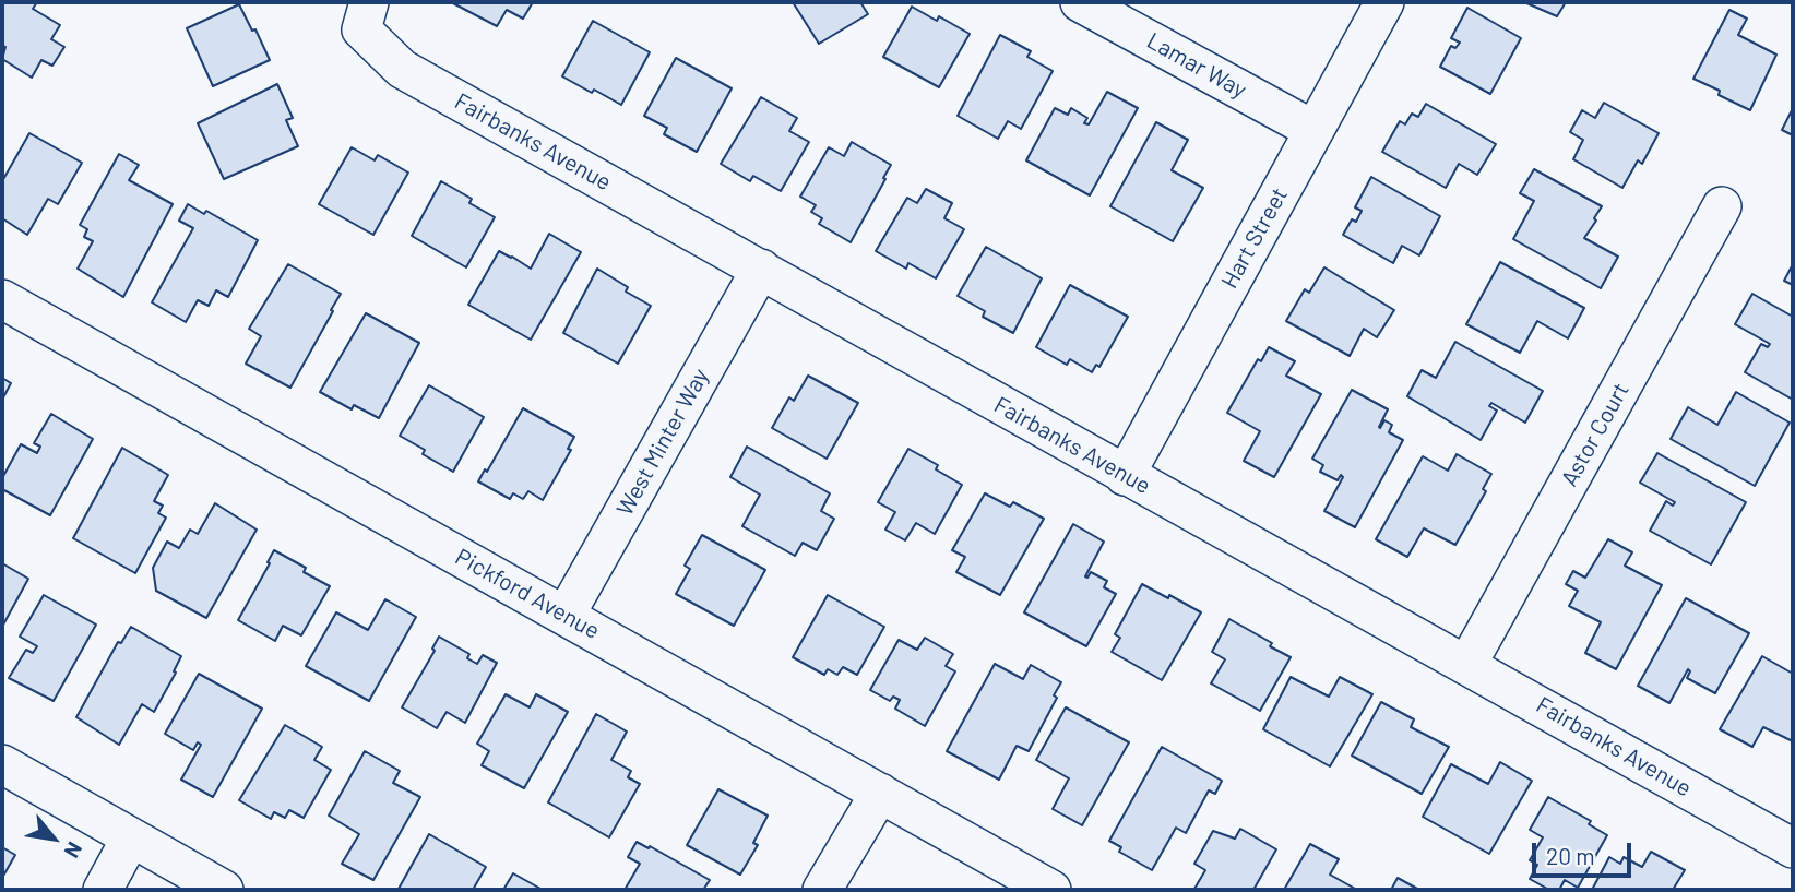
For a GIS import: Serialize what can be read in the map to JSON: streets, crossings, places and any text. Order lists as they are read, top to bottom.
{
  "streets": {
    "street": [
      "Lamar Way",
      "Fairbanks Avenue",
      "Hart Street",
      "Astor Court",
      "West Minter Way",
      "Pickford Avenue"
    ]
  },
  "crossings": [
    ["Lamar Way", "Hart Street"],
    ["Fairbanks Avenue", "Hart Street"],
    ["Fairbanks Avenue", "Astor Court"],
    ["Fairbanks Avenue", "West Minter Way"],
    ["West Minter Way", "Pickford Avenue"]
  ],
  "scale_bar": "20 m",
  "north": "bottom right"
}
